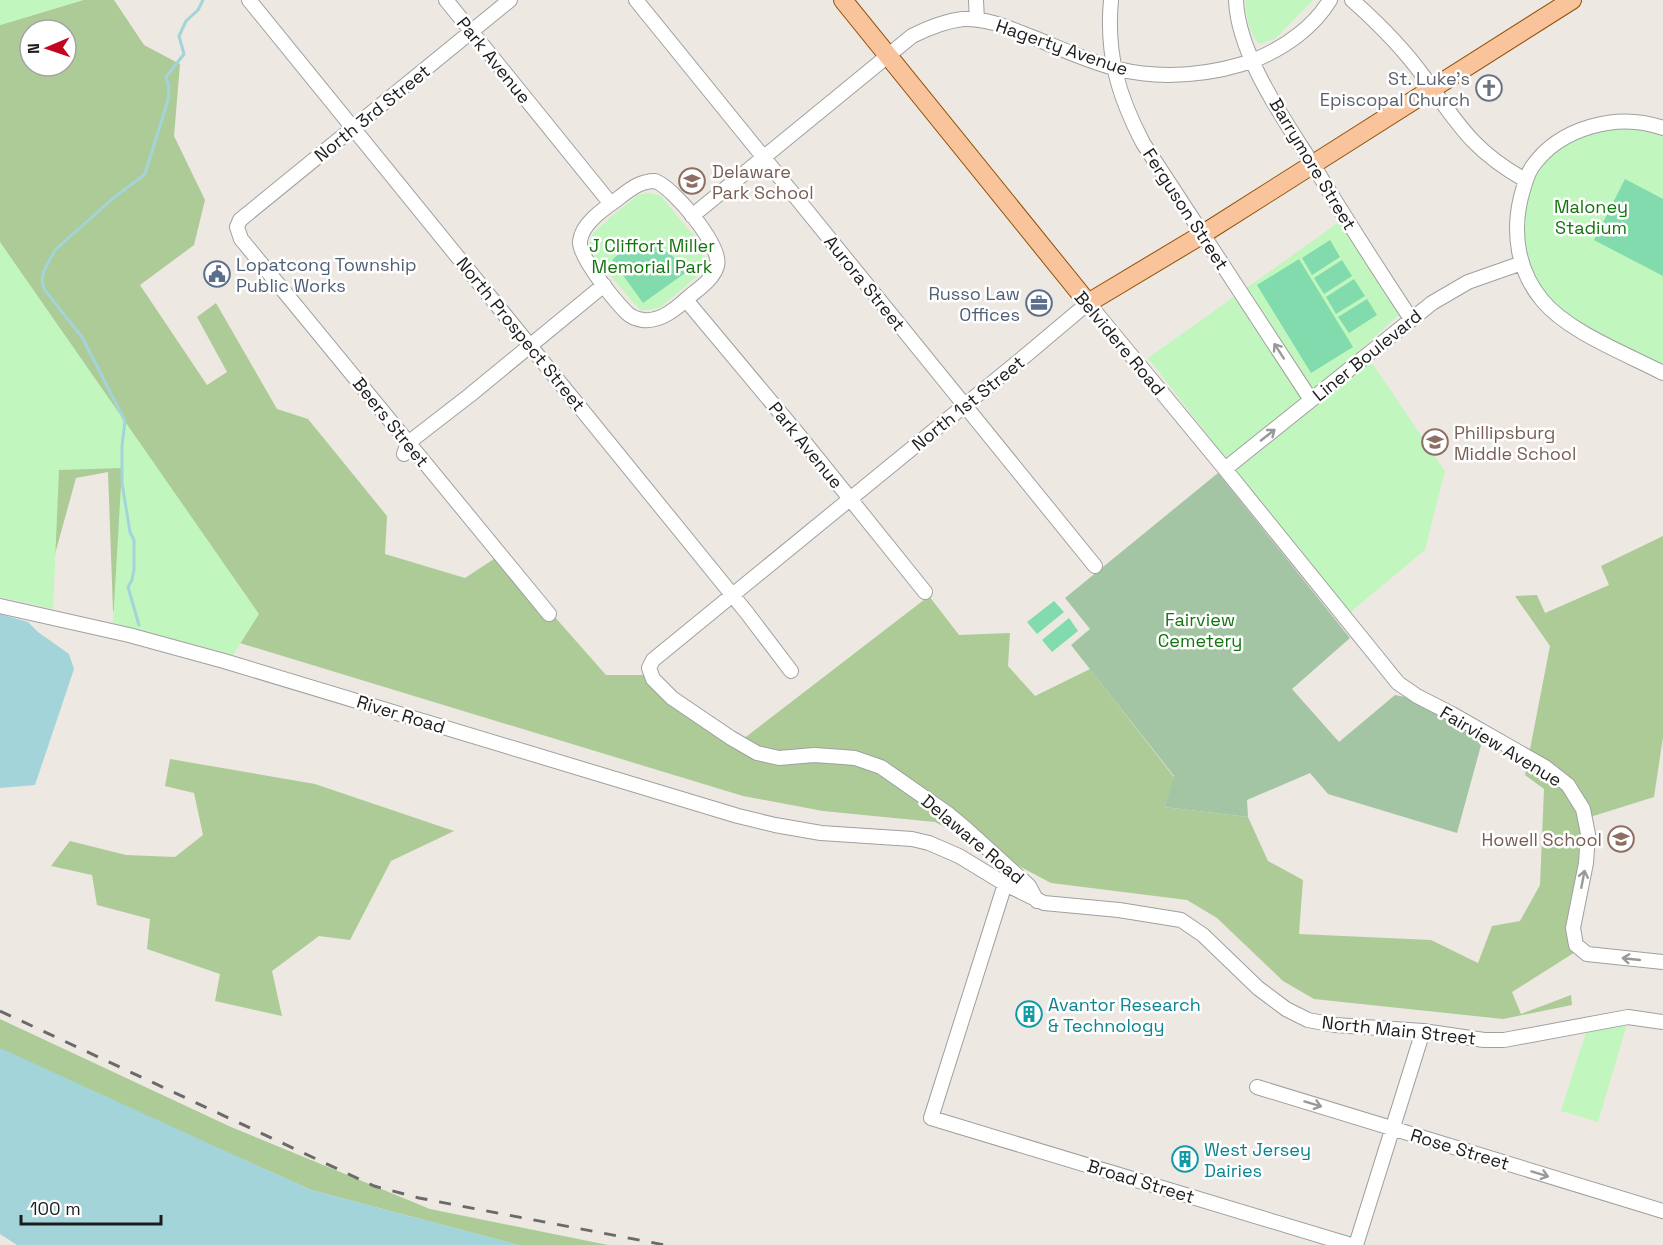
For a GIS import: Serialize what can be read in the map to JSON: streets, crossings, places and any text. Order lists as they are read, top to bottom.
{
  "streets": {
    "main road": ["Belvidere Road", "North 1st Street"],
    "street": [
      "Hagerty Avenue",
      "Park Avenue",
      "North 3rd Street",
      "Barrymore Street",
      "Ferguson Street",
      "Aurora Street",
      "North Prospect Street",
      "Liner Boulevard",
      "Beers Street",
      "River Road",
      "Fairview Avenue",
      "Delaware Road",
      "North Main Street",
      "Rose Street",
      "Broad Street"
    ]
  },
  "crossings": [
    ["Hagerty Avenue", "Park Avenue"],
    ["Hagerty Avenue", "Barrymore Street"],
    ["Hagerty Avenue", "Ferguson Street"],
    ["Hagerty Avenue", "Aurora Street"],
    ["Hagerty Avenue", "Belvidere Road"],
    ["Park Avenue", "North 3rd Street"],
    ["Park Avenue", "North 1st Street"],
    ["North 3rd Street", "North Prospect Street"],
    ["North 3rd Street", "Beers Street"],
    ["Barrymore Street", "Liner Boulevard"],
    ["Barrymore Street", "North 1st Street"],
    ["Ferguson Street", "Liner Boulevard"],
    ["Ferguson Street", "North 1st Street"],
    ["Aurora Street", "North 1st Street"],
    ["North Prospect Street", "North 1st Street"],
    ["Belvidere Road", "Liner Boulevard"],
    ["Belvidere Road", "North 1st Street"],
    ["Belvidere Road", "Fairview Avenue"],
    ["North 1st Street", "Delaware Road"],
    ["River Road", "North Main Street"],
    ["River Road", "Broad Street"],
    ["Delaware Road", "North Main Street"],
    ["North Main Street", "Broad Street"]
  ],
  "one_way": ["Ferguson Street", "Fairview Avenue", "Rose Street"],
  "parks": ["Maloney Stadium", "J Cliffort Miller Memorial Park", "Fairview Cemetery"],
  "places": {
    "church": ["St. Luke's Episcopal Church"],
    "school or university": ["Delaware Park School", "Phillipsburg Middle School", "Howell School"],
    "public building": ["Lopatcong Township Public Works"],
    "office": ["Russo Law Offices"],
    "building": ["Avantor Research & Technology", "West Jersey Dairies"]
  },
  "scale_bar": "100 m",
  "north": "left"
}
